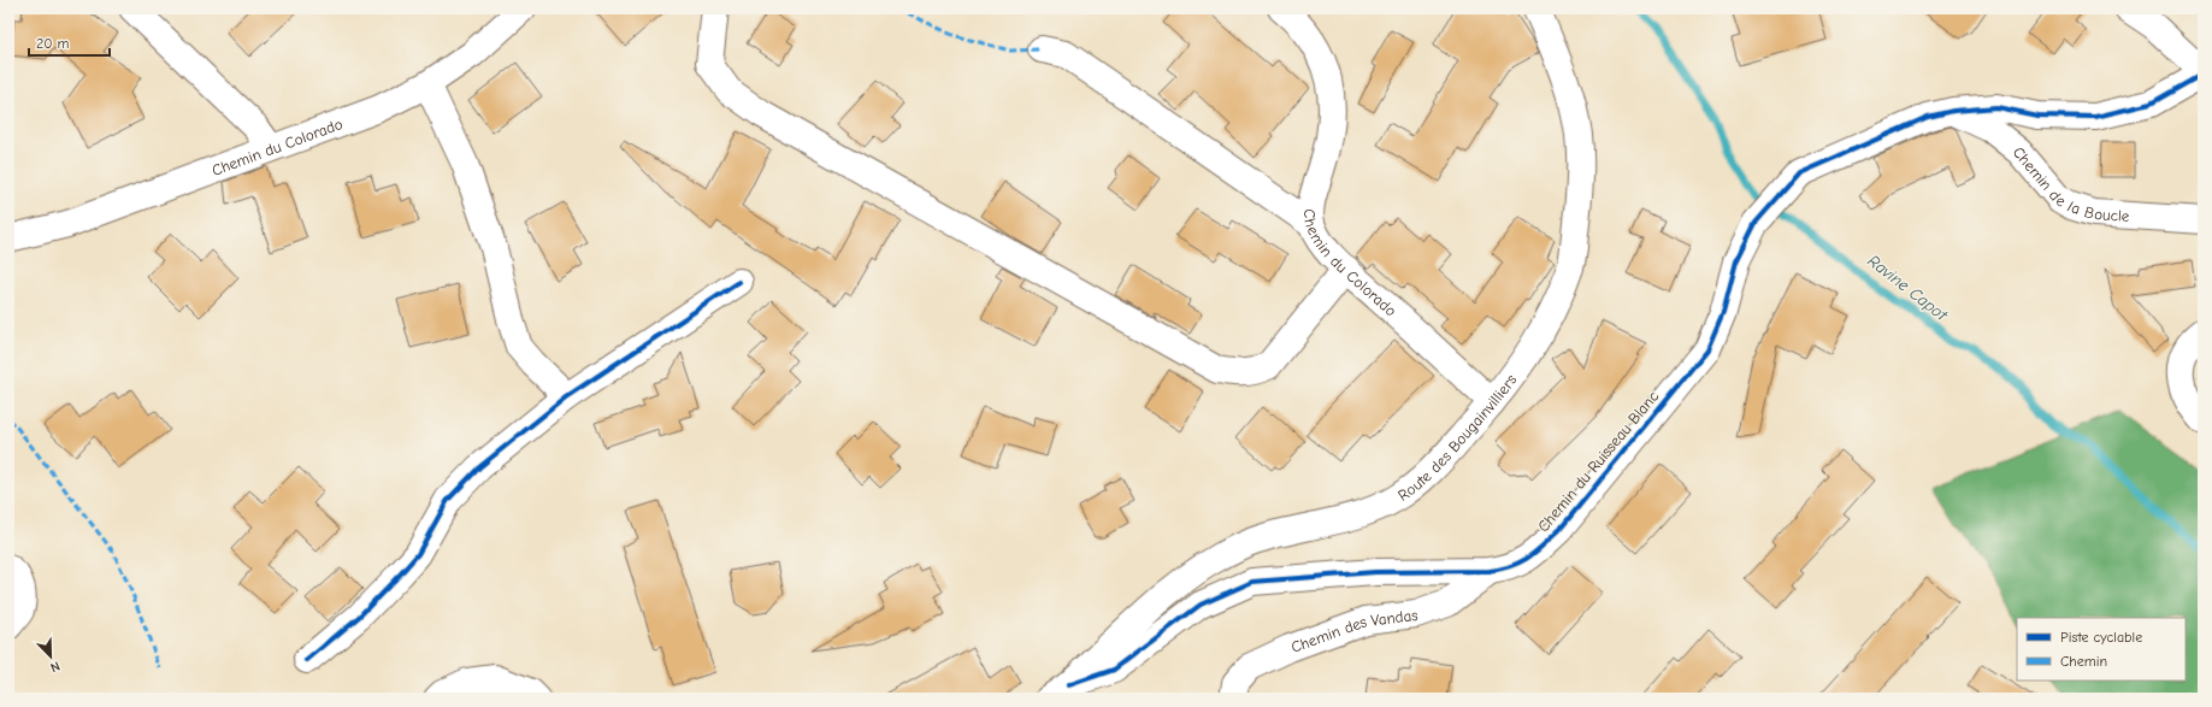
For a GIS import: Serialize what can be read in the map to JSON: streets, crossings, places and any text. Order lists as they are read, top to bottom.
{
  "streets": {
    "street": [
      "Chemin du Colorado",
      "Chemin de la Boucle",
      "Route des Bougainvilliers",
      "Chemin du Ruisseau Blanc",
      "Chemin des Vandas"
    ]
  },
  "crossings": [
    ["Chemin du Colorado", "Route des Bougainvilliers"],
    ["Chemin de la Boucle", "Chemin du Ruisseau Blanc"],
    ["Route des Bougainvilliers", "Chemin du Ruisseau Blanc"],
    ["Chemin du Ruisseau Blanc", "Chemin des Vandas"]
  ],
  "water": ["Ravine Capot"],
  "legend": ["Piste cyclable", "Chemin"],
  "scale_bar": "20 m",
  "north": "bottom right"
}
